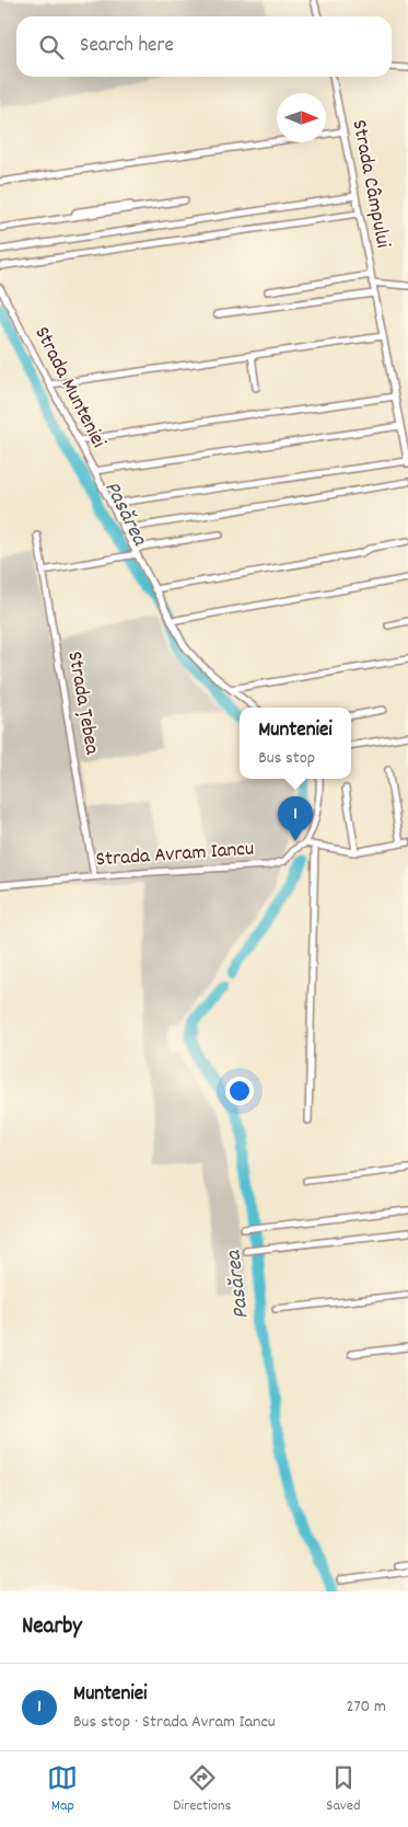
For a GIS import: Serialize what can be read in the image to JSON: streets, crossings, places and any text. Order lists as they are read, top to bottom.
{
  "streets": {
    "street": [
      "Strada Câmpului",
      "Strada Munteniei",
      "Strada Țebea",
      "Strada Avram Iancu"
    ]
  },
  "crossings": [
    ["Strada Țebea", "Strada Avram Iancu"]
  ],
  "water": ["Pasărea"],
  "north": "right",
  "page": {
    "search": "Search here",
    "popup": ["Munteniei", "Bus stop"],
    "pins": "1",
    "heading": "Nearby",
    "list": [
      {
        "mark": "1",
        "name": "Munteniei",
        "note": "Bus stop · Strada Avram Iancu",
        "value": "270 m"
      }
    ],
    "nav": ["Map", "Directions", "Saved"]
  }
}
